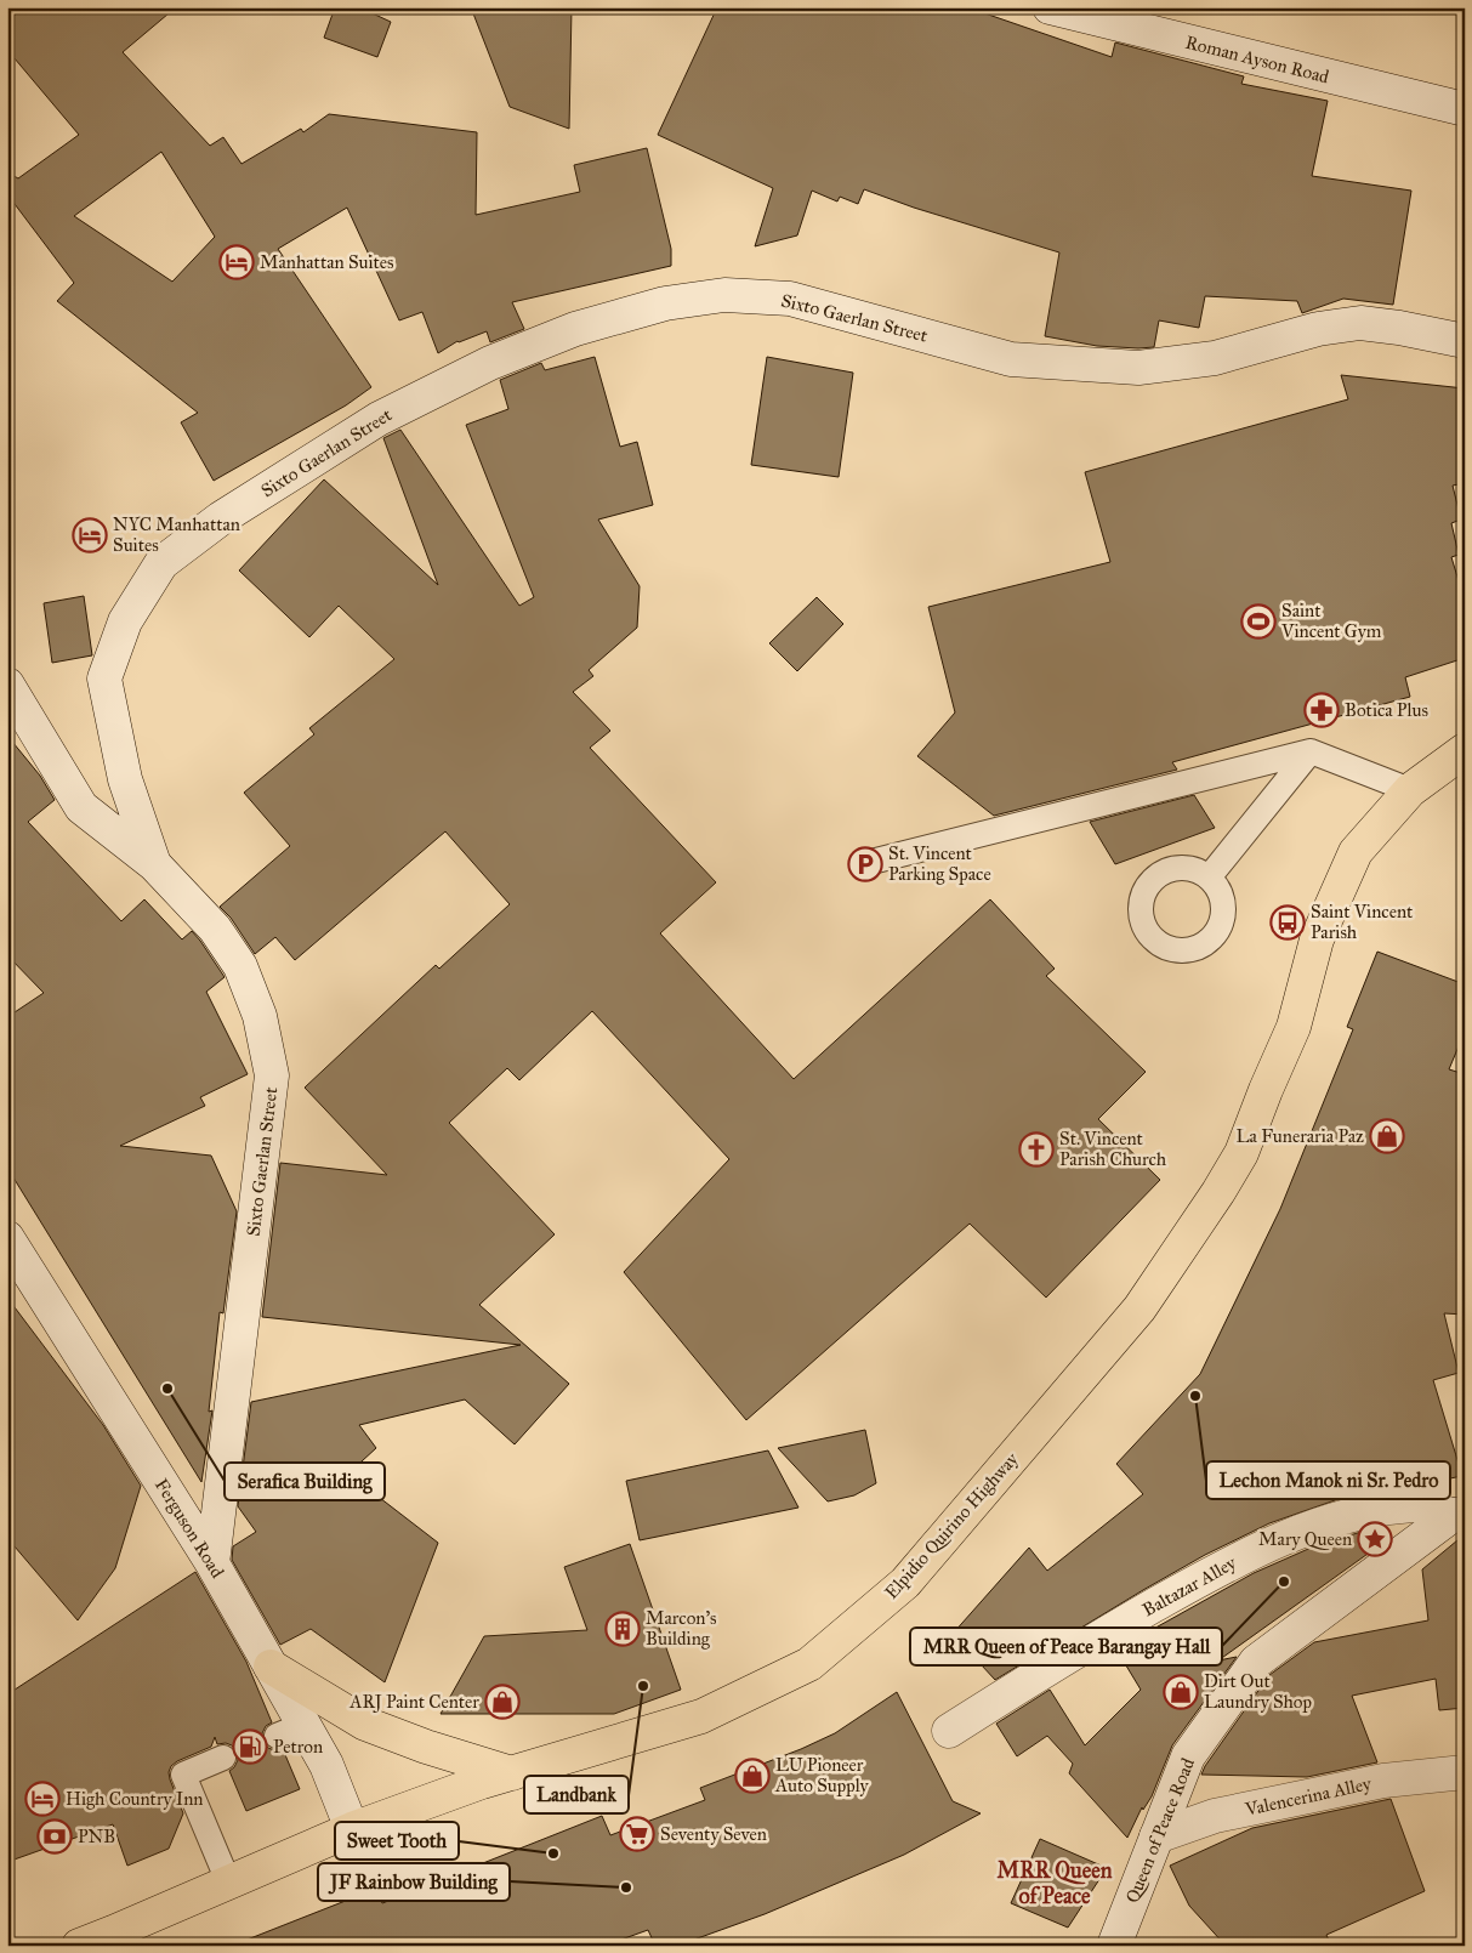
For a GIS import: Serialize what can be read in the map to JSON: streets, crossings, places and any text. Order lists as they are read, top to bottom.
{
  "streets": {
    "highway": ["Elpidio Quirino Highway"],
    "street": [
      "Roman Ayson Road",
      "Sixto Gaerlan Street",
      "Ferguson Road",
      "Baltazar Alley",
      "Valencerina Alley",
      "Queen of Peace Road"
    ]
  },
  "crossings": [
    ["Sixto Gaerlan Street", "Ferguson Road"],
    ["Elpidio Quirino Highway", "Ferguson Road"],
    ["Baltazar Alley", "Queen of Peace Road"],
    ["Valencerina Alley", "Queen of Peace Road"]
  ],
  "districts": ["MRR Queen of Peace"],
  "places": {
    "hotel": ["Manhattan Suites", "NYC Manhattan Suites", "High Country Inn"],
    "sports": ["Saint Vincent Gym"],
    "pharmacy": ["Botica Plus"],
    "parking": ["St. Vincent Parking Space"],
    "bus stop": ["Saint Vincent Parish"],
    "shop": [
      "La Funeraria Paz",
      "Dirt Out Laundry Shop",
      "ARJ Paint Center",
      "LU Pioneer Auto Supply"
    ],
    "church": ["St. Vincent Parish Church"],
    "other": [
      "Serafica Building",
      "Lechon Manok ni Sr. Pedro",
      "MRR Queen of Peace Barangay Hall",
      "Landbank",
      "Sweet Tooth",
      "JF Rainbow Building"
    ],
    "place": ["Mary Queen"],
    "building": ["Marcon's Building"],
    "fuel station": ["Petron"],
    "supermarket": ["Seventy Seven"],
    "bank": ["PNB"]
  }
}
